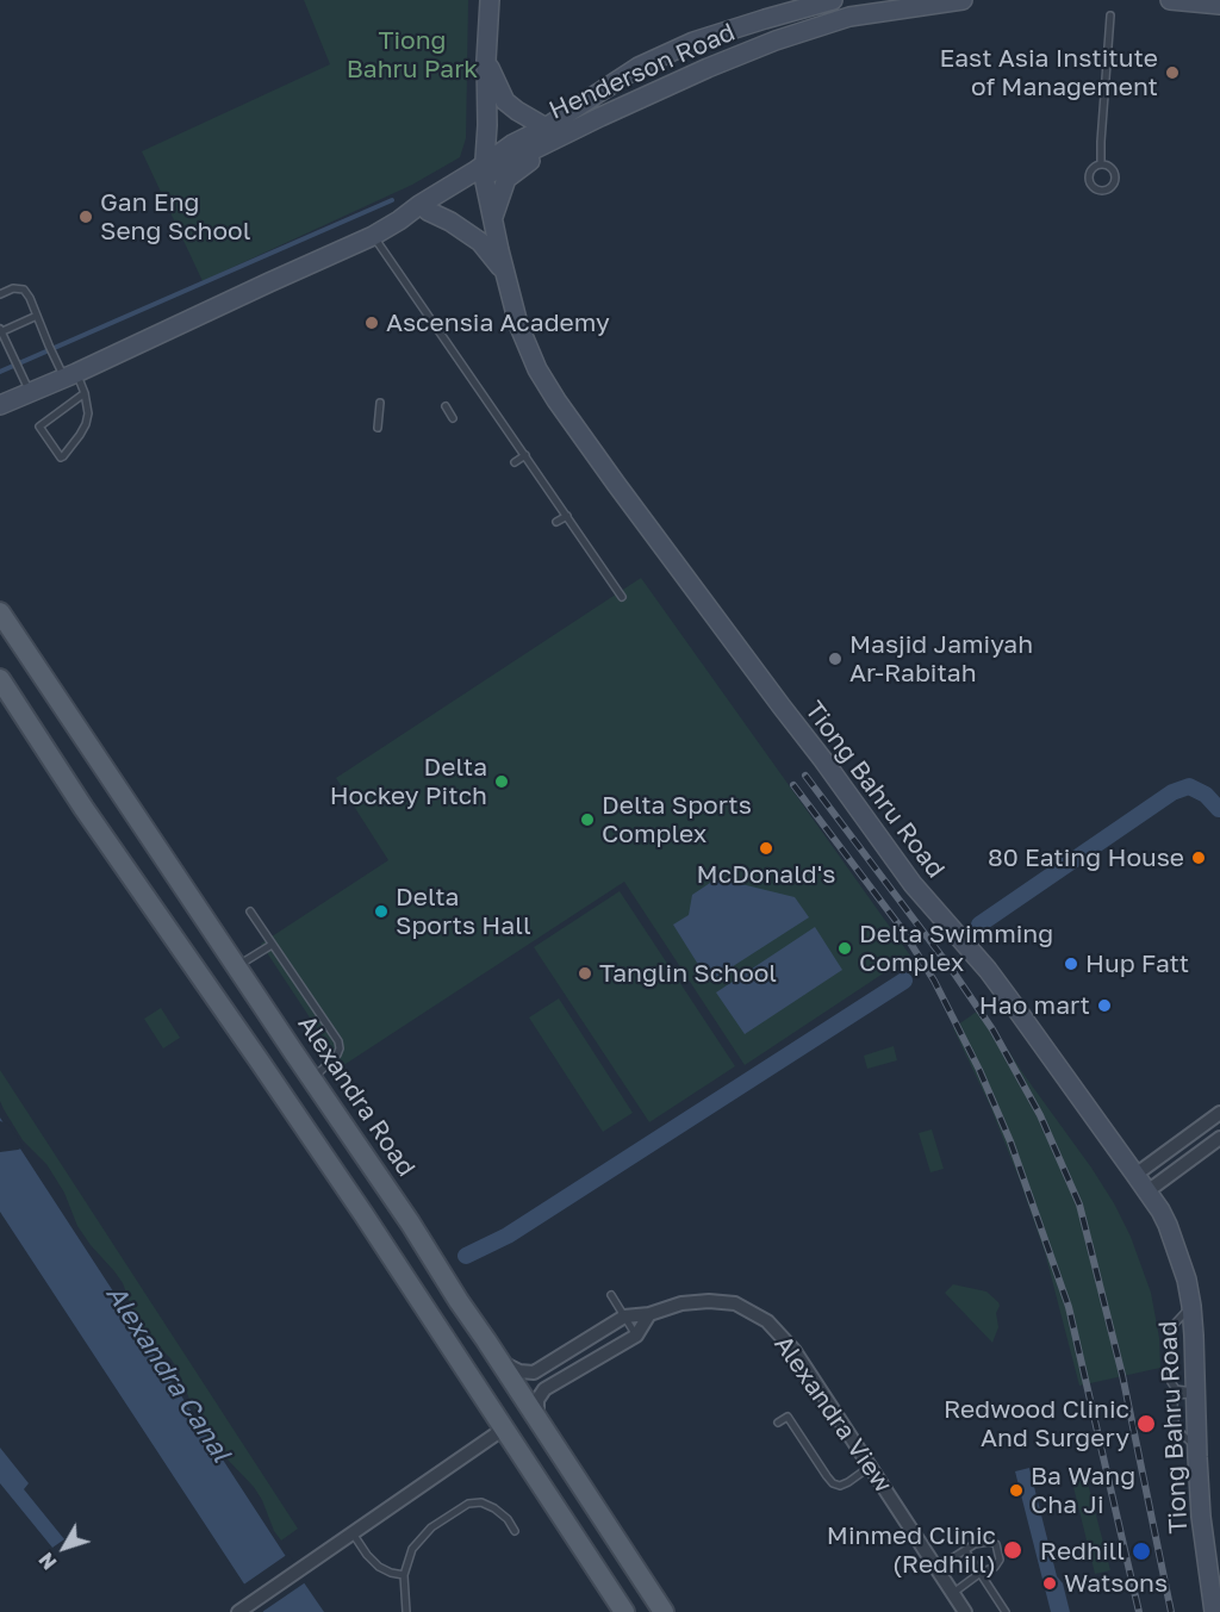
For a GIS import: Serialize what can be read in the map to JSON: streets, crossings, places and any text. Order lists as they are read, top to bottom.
{
  "streets": {
    "main road": ["Henderson Road", "Tiong Bahru Road", "Alexandra Road"],
    "street": ["Alexandra View"]
  },
  "crossings": [
    ["Henderson Road", "Tiong Bahru Road"],
    ["Alexandra Road", "Alexandra View"]
  ],
  "water": ["Alexandra Canal"],
  "parks": ["Tiong Bahru Park"],
  "places": [
    "East Asia Institute of Management",
    "Gan Eng Seng School",
    "Ascensia Academy",
    "Masjid Jamiyah Ar-Rabitah",
    "Delta Hockey Pitch",
    "Delta Sports Complex",
    "McDonald's",
    "80 Eating House",
    "Delta Sports Hall",
    "Delta Swimming Complex",
    "Hup Fatt",
    "Tanglin School",
    "Hao mart",
    "Redwood Clinic And Surgery",
    "Ba Wang Cha Ji",
    "Minmed Clinic (Redhill)",
    "Redhill",
    "Watsons"
  ],
  "north": "bottom left"
}
